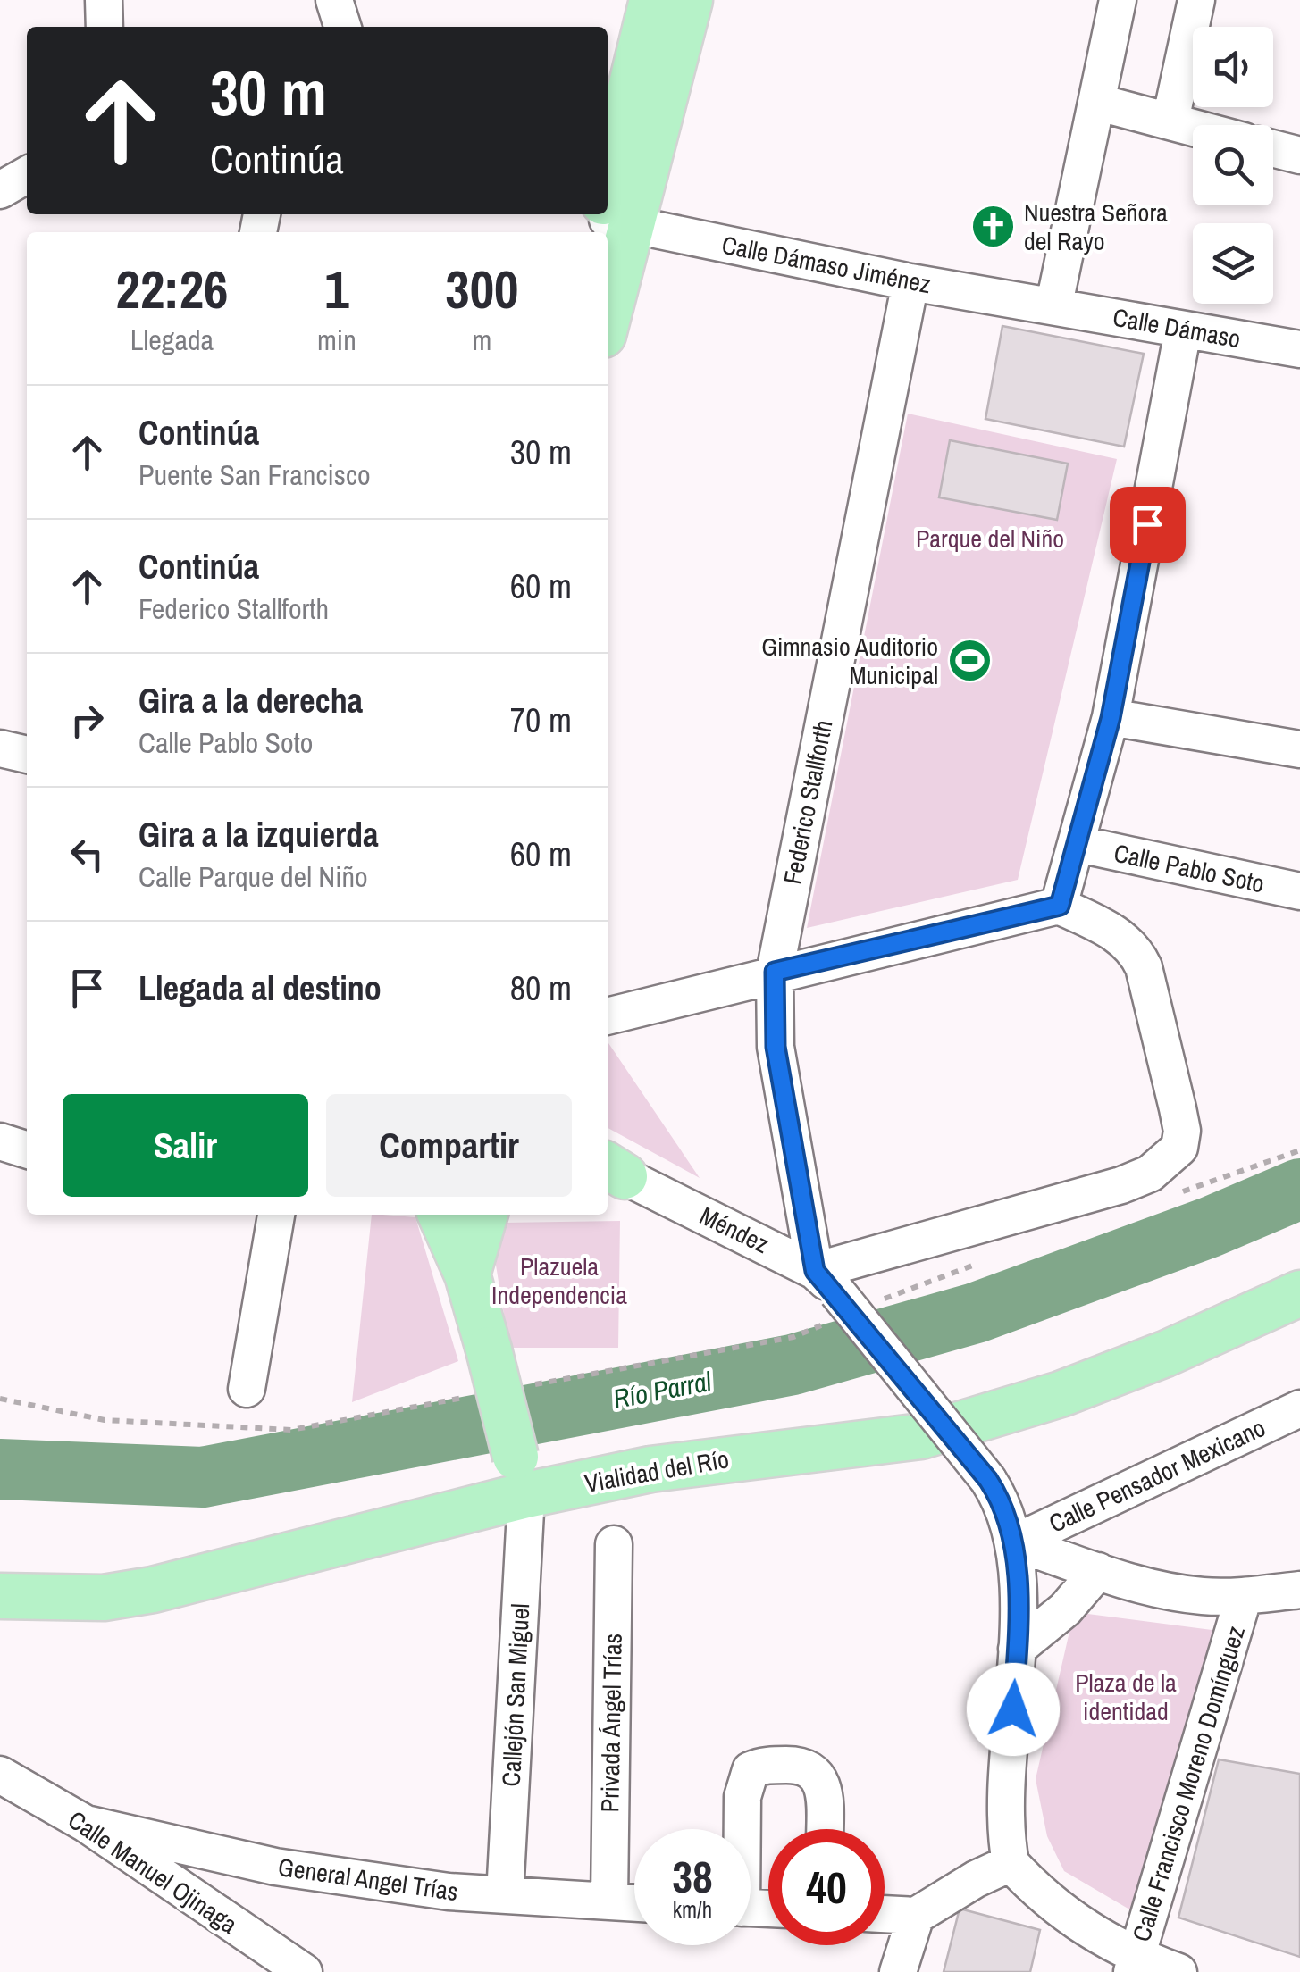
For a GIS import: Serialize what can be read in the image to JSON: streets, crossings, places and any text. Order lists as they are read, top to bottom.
{
  "streets": {
    "main road": ["Vialidad del Río"],
    "street": [
      "Calle Dámaso Jiménez",
      "Calle Dámaso",
      "Federico Stallforth",
      "Calle Pablo Soto",
      "Méndez",
      "Calle Pensador Mexicano",
      "Callejón San Miguel",
      "Privada Ángel Trías",
      "Calle Francisco Moreno Domínguez",
      "Calle Manuel Ojinaga",
      "General Angel Trías"
    ]
  },
  "crossings": [
    ["Calle Dámaso Jiménez", "Calle Dámaso"],
    ["Calle Dámaso Jiménez", "Federico Stallforth"],
    ["Federico Stallforth", "Méndez"],
    ["Vialidad del Río", "Callejón San Miguel"],
    ["Callejón San Miguel", "General Angel Trías"],
    ["Privada Ángel Trías", "General Angel Trías"],
    ["Calle Manuel Ojinaga", "General Angel Trías"]
  ],
  "water": ["Río Parral"],
  "parks": ["Parque del Niño", "Plazuela Independencia", "Plaza de la identidad"],
  "places": {
    "church": ["Nuestra Señora del Rayo"],
    "sports": ["Gimnasio Auditorio Municipal"]
  },
  "page": {
    "turn": ["30 m", "Continúa"],
    "eta": [
      "22:26",
      "Llegada",
      "1",
      "min",
      "300",
      "m"
    ],
    "list": [
      {
        "name": "Continúa",
        "note": "Puente San Francisco",
        "value": "30 m"
      },
      {
        "name": "Continúa",
        "note": "Federico Stallforth",
        "value": "60 m"
      },
      {
        "name": "Gira a la derecha",
        "note": "Calle Pablo Soto",
        "value": "70 m"
      },
      {
        "name": "Gira a la izquierda",
        "note": "Calle Parque del Niño",
        "value": "60 m"
      },
      {
        "name": "Llegada al destino",
        "value": "80 m"
      }
    ],
    "buttons": ["Salir", "Compartir"],
    "speed": "38 km/h",
    "limit": "40"
  }
}
